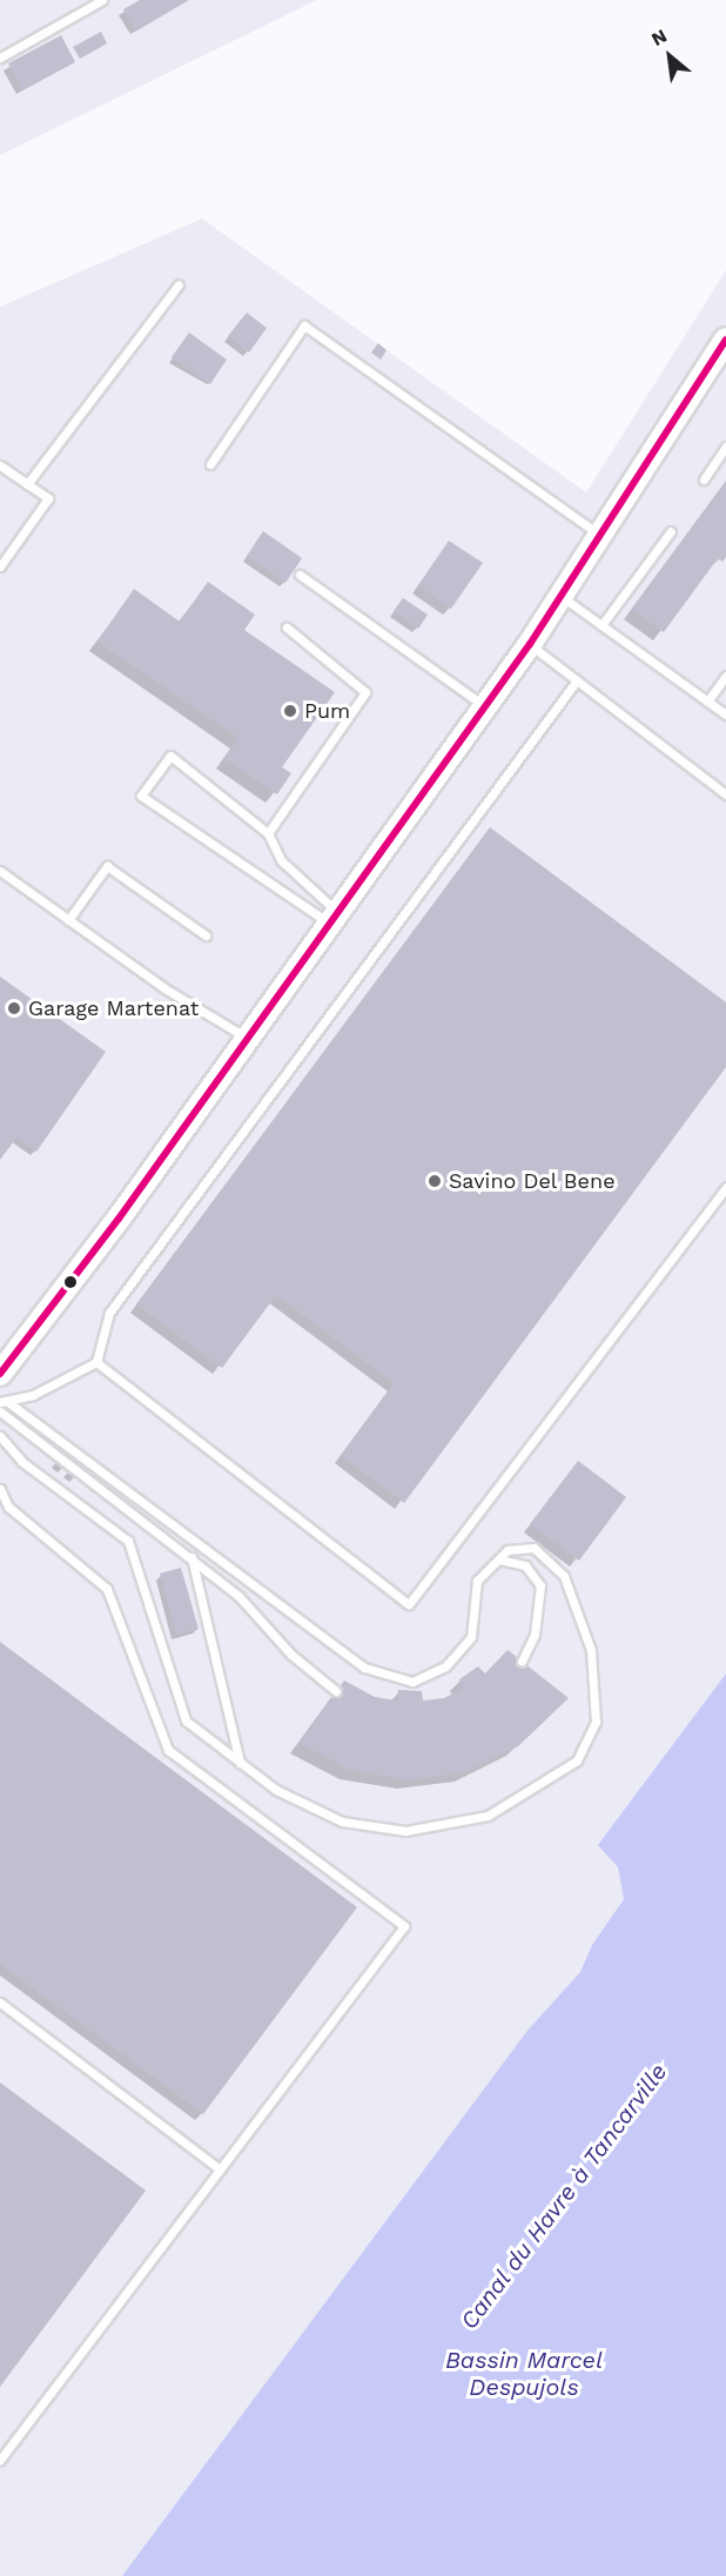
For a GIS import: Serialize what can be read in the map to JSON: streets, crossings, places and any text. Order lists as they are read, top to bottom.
{
  "water": ["Canal du Havre à Tancarville", "Bassin Marcel Despujols"],
  "places": ["Pum", "Garage Martenat", "Savino Del Bene"],
  "north": "top left"
}
